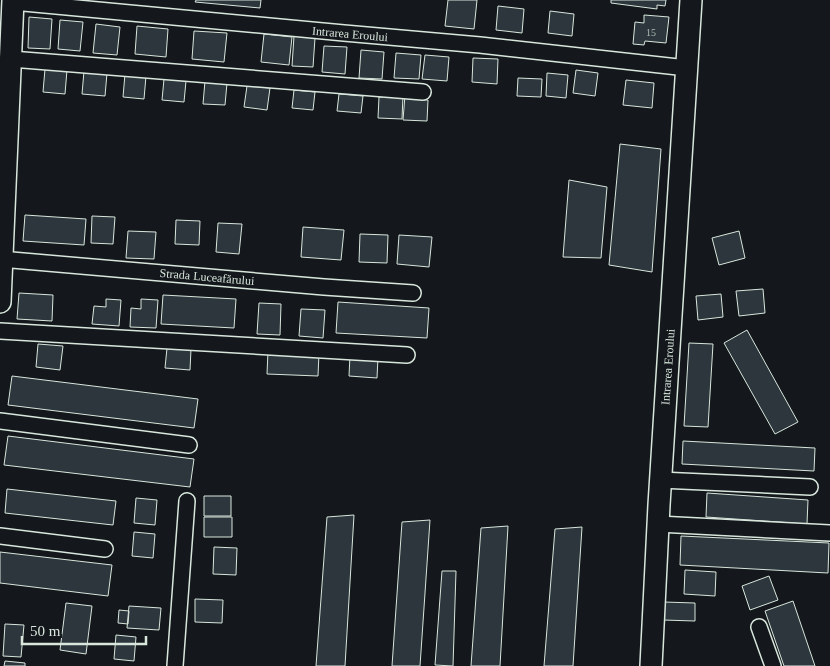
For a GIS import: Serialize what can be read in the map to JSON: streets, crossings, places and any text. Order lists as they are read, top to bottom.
{
  "streets": {
    "street": ["Intrarea Eroului", "Strada Luceafărului"]
  },
  "house_numbers": ["15"],
  "scale_bar": "50 m"
}
